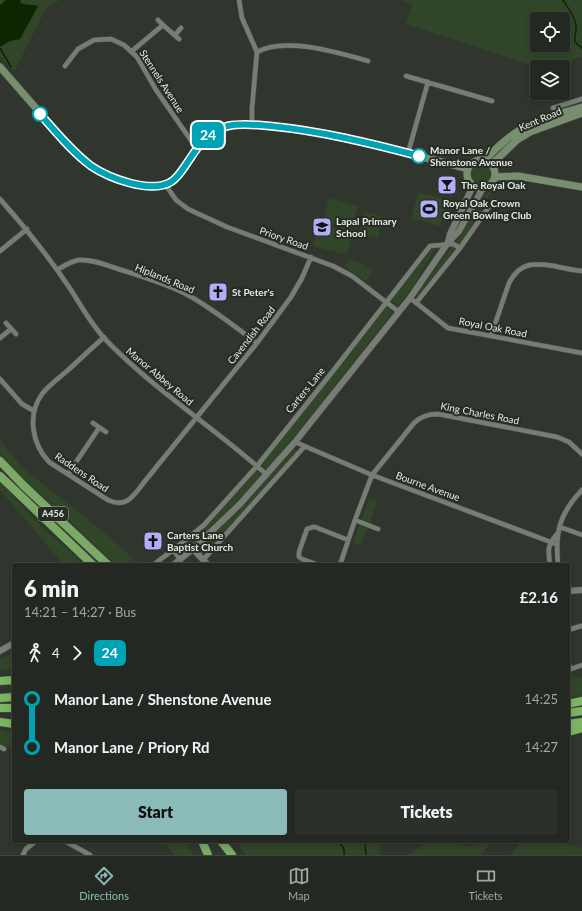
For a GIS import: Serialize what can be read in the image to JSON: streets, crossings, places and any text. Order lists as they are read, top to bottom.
{
  "streets": {
    "highway": ["A456"],
    "main road": ["Kent Road"],
    "street": [
      "Stennels Avenue",
      "Priory Road",
      "Hiplands Road",
      "Royal Oak Road",
      "Cavendish Road",
      "Manor Abbey Road",
      "Carters Lane",
      "King Charles Road",
      "Raddens Road",
      "Bourne Avenue"
    ]
  },
  "crossings": [
    ["Priory Road", "Cavendish Road"],
    ["Priory Road", "Carters Lane"],
    ["Hiplands Road", "Cavendish Road"],
    ["Hiplands Road", "Manor Abbey Road"],
    ["Cavendish Road", "Manor Abbey Road"],
    ["Cavendish Road", "Raddens Road"],
    ["Manor Abbey Road", "Carters Lane"],
    ["Manor Abbey Road", "Raddens Road"],
    ["King Charles Road", "Bourne Avenue"]
  ],
  "places": {
    "other": ["Manor Lane / Shenstone Avenue"],
    "bar": ["The Royal Oak"],
    "sports": ["Royal Oak Crown Green Bowling Club"],
    "school or university": ["Lapal Primary School"],
    "church": ["St Peter's", "Carters Lane Baptist Church"]
  },
  "lines": ["bus line 24"],
  "page": {
    "on_map": "24",
    "heading": ["6 min", "14:21 – 14:27 · Bus", "£2.16"],
    "legs": ["4", "24"],
    "list": [
      {
        "name": "Manor Lane / Shenstone Avenue",
        "value": "14:25"
      },
      {
        "name": "Manor Lane / Priory Rd",
        "value": "14:27"
      }
    ],
    "buttons": ["Start", "Tickets"],
    "tabs": ["Directions", "Map", "Tickets"]
  }
}
